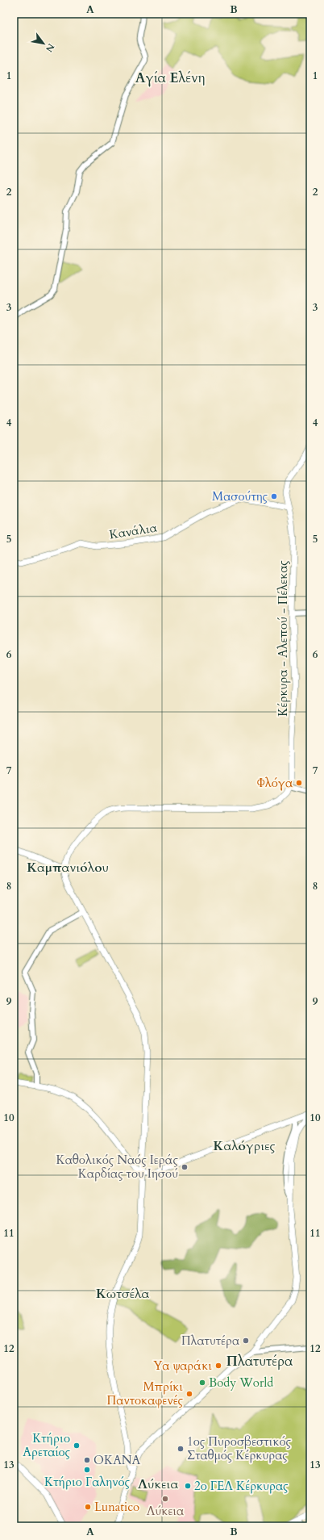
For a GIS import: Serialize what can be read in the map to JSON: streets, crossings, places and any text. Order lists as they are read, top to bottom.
{
  "streets": {
    "main road": ["Κανάλια", "Κέρκυρα - Αλεπού - Πέλεκας"]
  },
  "crossings": [
    ["Κανάλια", "Κέρκυρα - Αλεπού - Πέλεκας"]
  ],
  "districts": [
    "Αγία Ελένη",
    "Καμπανιόλου",
    "Καλόγριες",
    "Κωτσέλα",
    "Πλατυτέρα",
    "Λύκεια"
  ],
  "places": [
    "Μασούτης",
    "Φλόγα",
    "Καθολικός Ναός Ιεράς Καρδίας του Ιησού",
    "Πλατυτέρα",
    "Υα ψαράκι",
    "Body World",
    "Μπρίκι Παντοκαφενές",
    "Κτήριο Αρεταίος",
    "1ος Πυροσβεστικός Σταθμός Κέρκυρας",
    "ΟΚΑΝΑ",
    "Κτήριο Γαληνός",
    "2ο ΓΕΛ Κέρκυρας",
    "Λύκεια",
    "Lunatico"
  ],
  "north": "bottom right",
  "grid": {
    "columns": ["A", "B"],
    "rows": [
      "1",
      "2",
      "3",
      "4",
      "5",
      "6",
      "7",
      "8",
      "9",
      "10",
      "11",
      "12",
      "13"
    ]
  }
}
